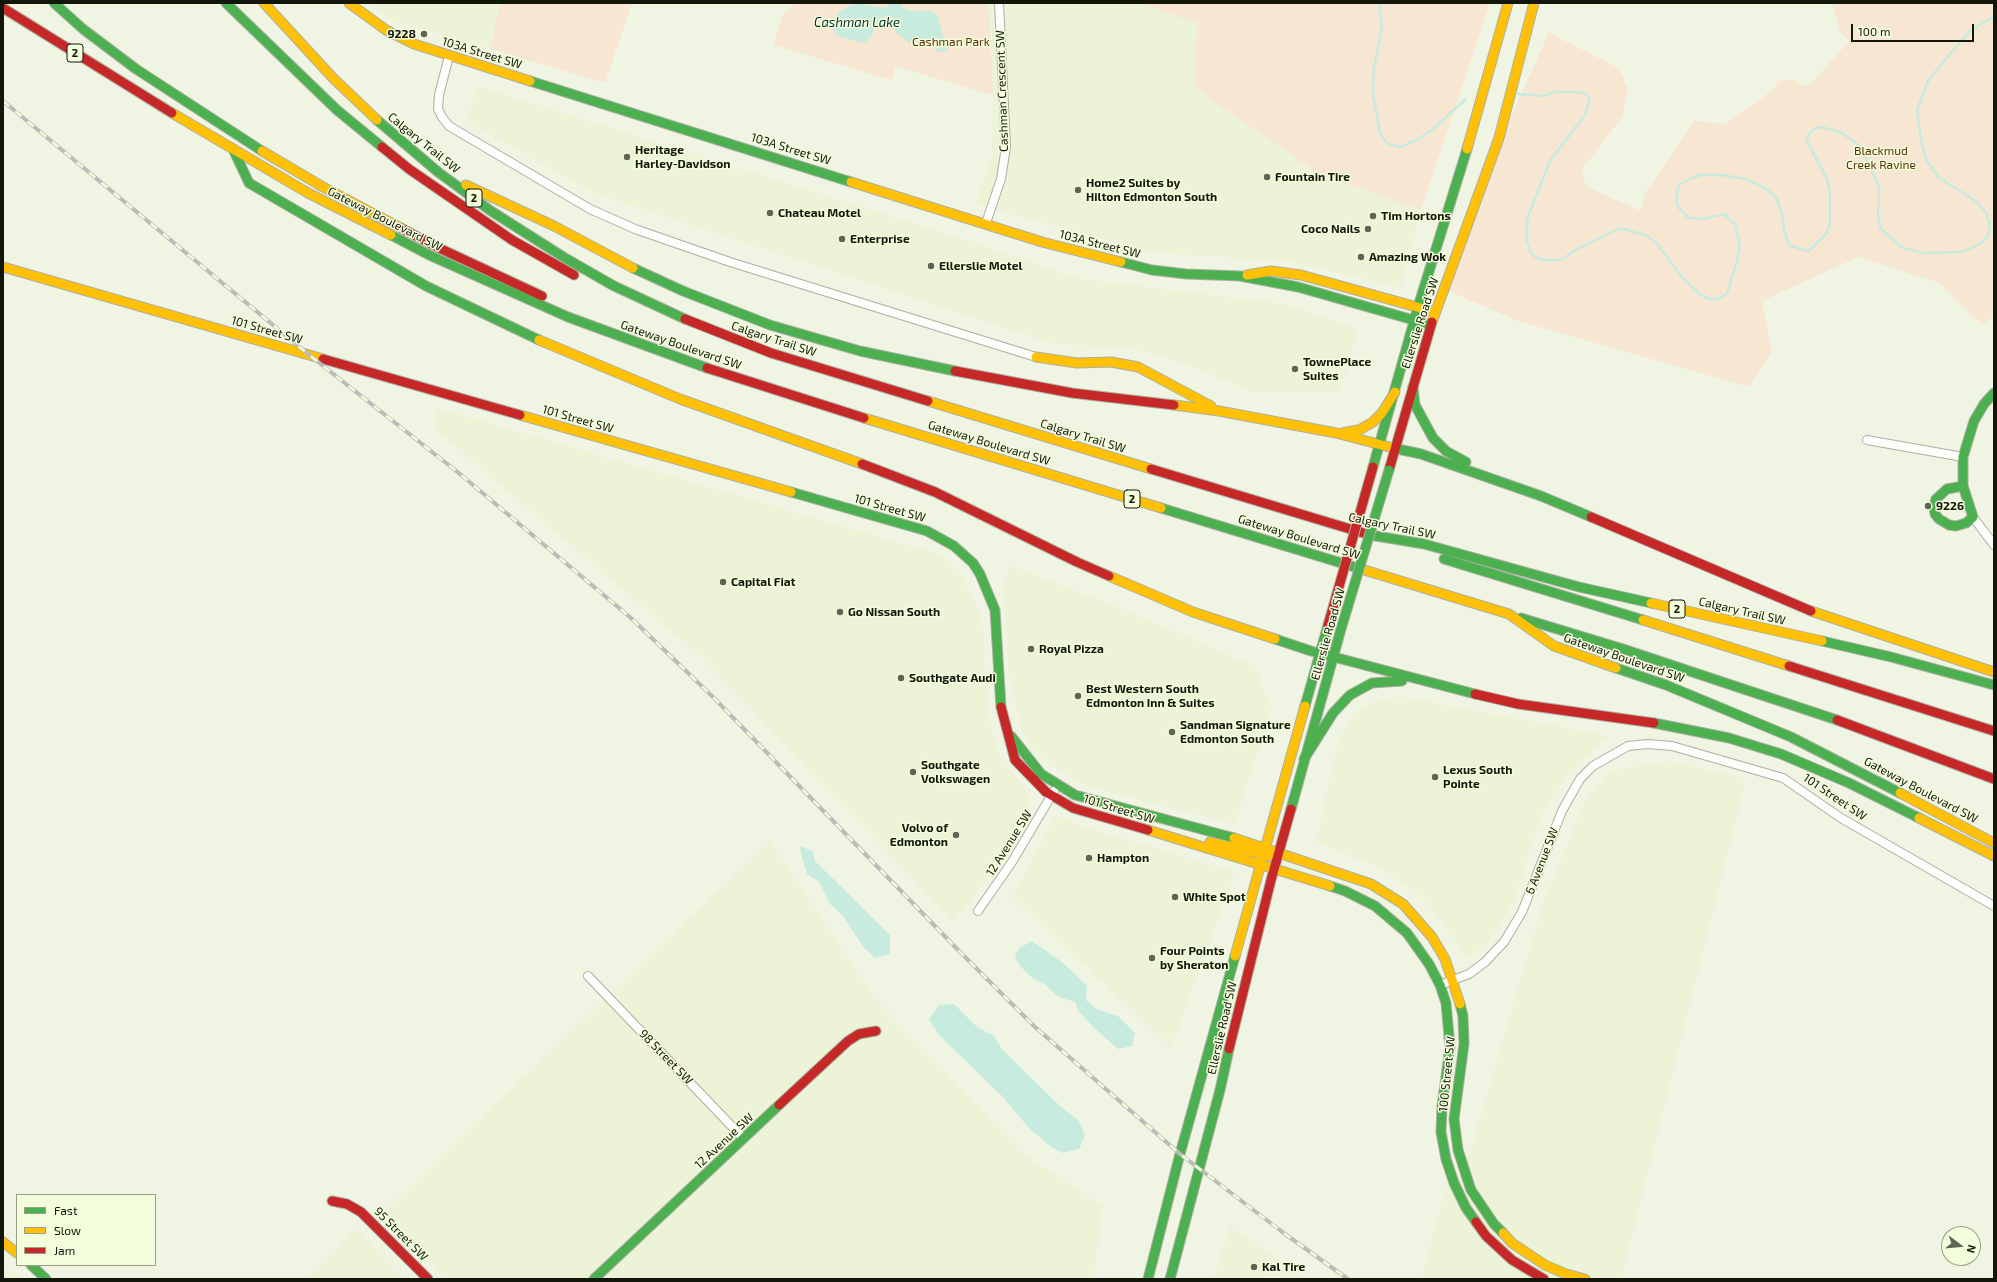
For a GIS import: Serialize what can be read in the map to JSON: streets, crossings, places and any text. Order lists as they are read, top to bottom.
{
  "streets": {
    "main road": [
      "2",
      "103A Street SW",
      "Calgary Trail SW",
      "Gateway Boulevard SW",
      "Ellerslie Road SW",
      "101 Street SW",
      "12 Avenue SW",
      "100 Street SW",
      "95 Street SW"
    ],
    "street": ["Cashman Crescent SW", "6 Avenue SW", "98 Street SW"]
  },
  "crossings": [
    ["103A Street SW", "Cashman Crescent SW"],
    ["103A Street SW", "Ellerslie Road SW"],
    ["Ellerslie Road SW", "101 Street SW"],
    ["Ellerslie Road SW", "100 Street SW"],
    ["101 Street SW", "12 Avenue SW"],
    ["101 Street SW", "6 Avenue SW"],
    ["101 Street SW", "100 Street SW"],
    ["12 Avenue SW", "98 Street SW"],
    ["6 Avenue SW", "100 Street SW"]
  ],
  "water": ["Cashman Lake"],
  "parks": ["Cashman Park", "Blackmud Creek Ravine"],
  "places": [
    "9228",
    "Heritage Harley-Davidson",
    "Fountain Tire",
    "Home2 Suites by Hilton Edmonton South",
    "Chateau Motel",
    "Tim Hortons",
    "Coco Nails",
    "Enterprise",
    "Amazing Wok",
    "Ellerslie Motel",
    "TownePlace Suites",
    "9226",
    "Capital Fiat",
    "Go Nissan South",
    "Royal Pizza",
    "Southgate Audi",
    "Best Western South Edmonton Inn & Suites",
    "Sandman Signature Edmonton South",
    "Southgate Volkswagen",
    "Lexus South Pointe",
    "Volvo of Edmonton",
    "Hampton",
    "White Spot",
    "Four Points by Sheraton",
    "Kal Tire"
  ],
  "legend": ["Fast", "Slow", "Jam"],
  "scale_bar": "100 m",
  "north": "right"
}
